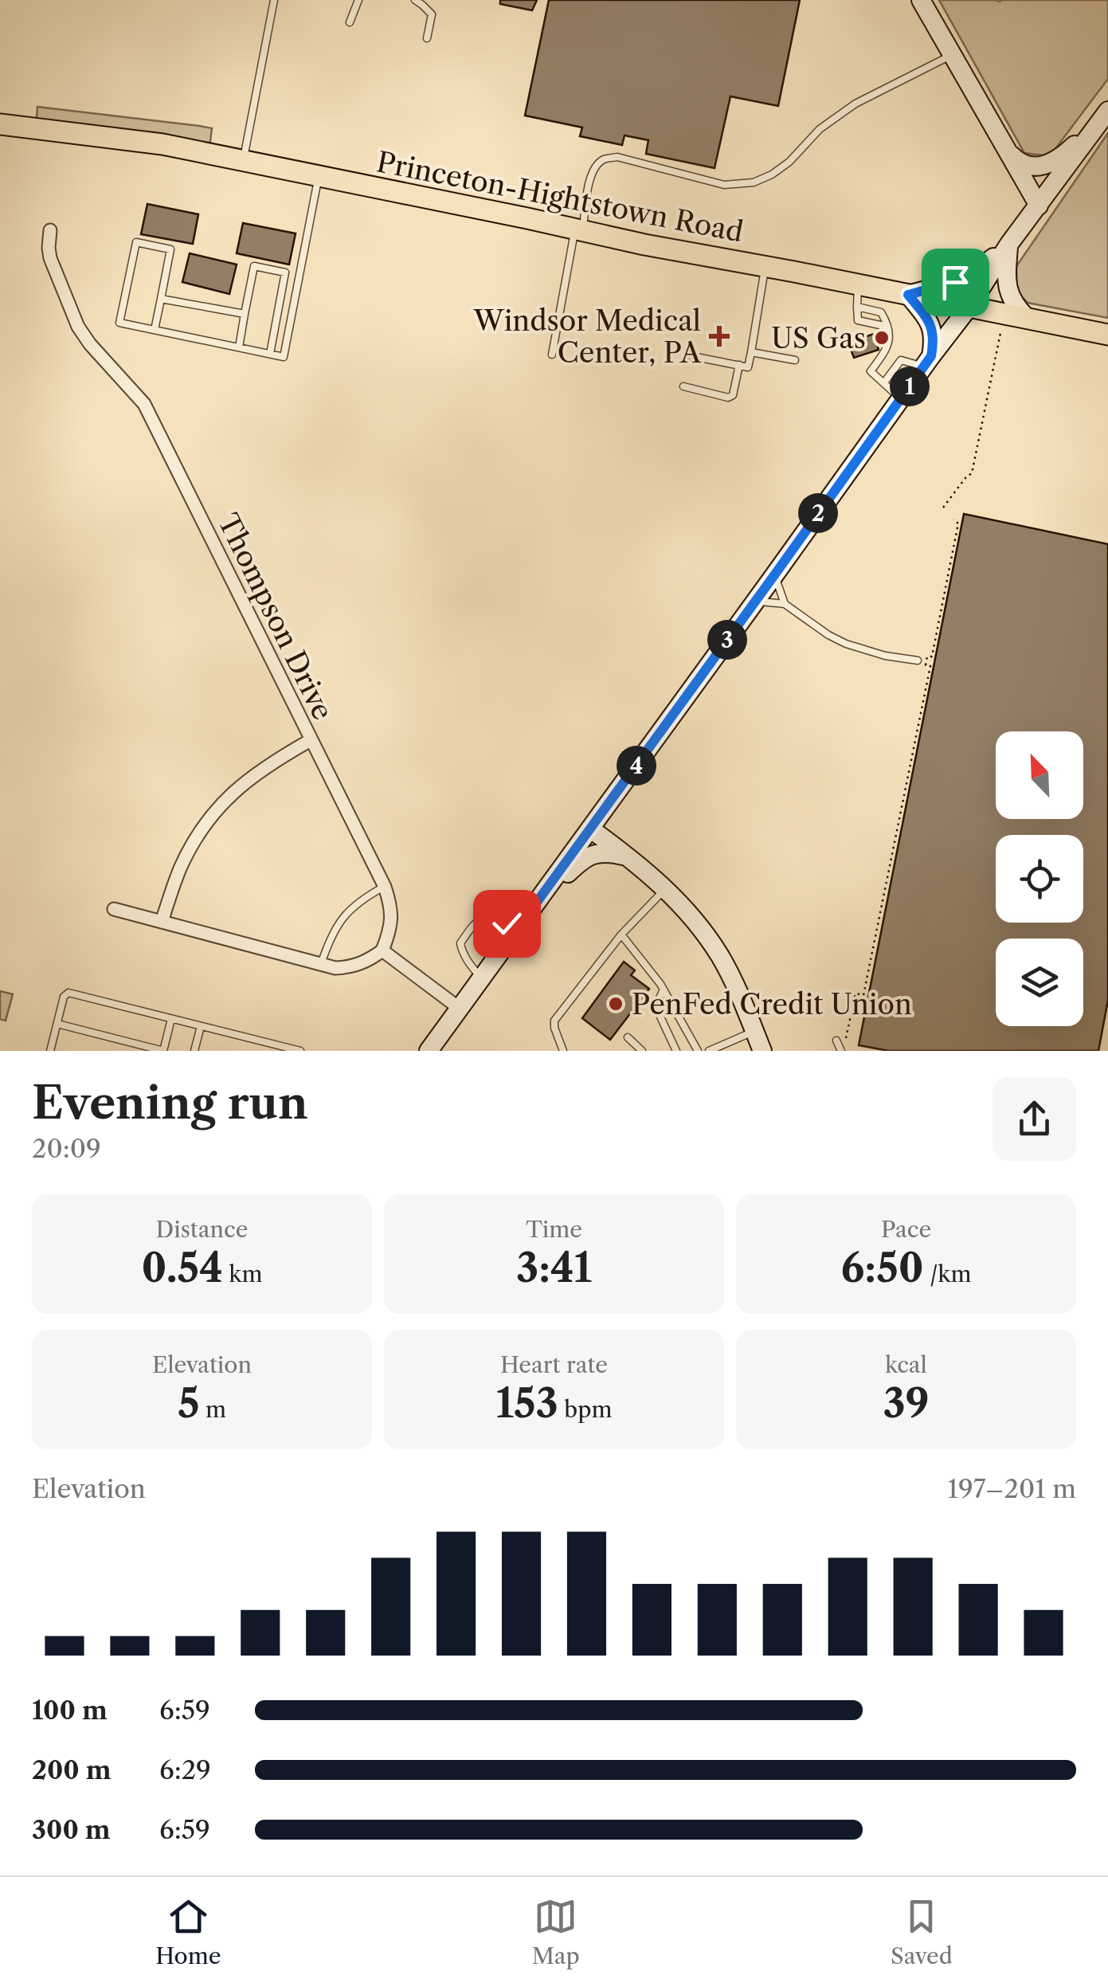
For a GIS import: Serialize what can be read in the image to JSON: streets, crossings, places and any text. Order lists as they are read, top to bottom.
{
  "streets": {
    "main road": ["Princeton-Hightstown Road"],
    "street": ["Thompson Drive"]
  },
  "places": {
    "health": ["Windsor Medical Center, PA"],
    "other": ["US Gas", "PenFed Credit Union"]
  },
  "north": "top left",
  "page": {
    "pins": [
      "1",
      "2",
      "3",
      "4"
    ],
    "heading": ["Evening run", "20:09"],
    "stats": [
      ["Distance", "0.54 km"],
      ["Time", "3:41"],
      ["Pace", "6:50 /km"],
      ["Elevation", "5 m"],
      ["Heart rate", "153 bpm"],
      ["kcal", "39"]
    ],
    "chart": ["Elevation", "197–201 m"],
    "list": [
      {
        "name": "100 m",
        "note": "6:59"
      },
      {
        "name": "200 m",
        "note": "6:29"
      },
      {
        "name": "300 m",
        "note": "6:59"
      }
    ],
    "tabs": ["Home", "Map", "Saved"]
  }
}
